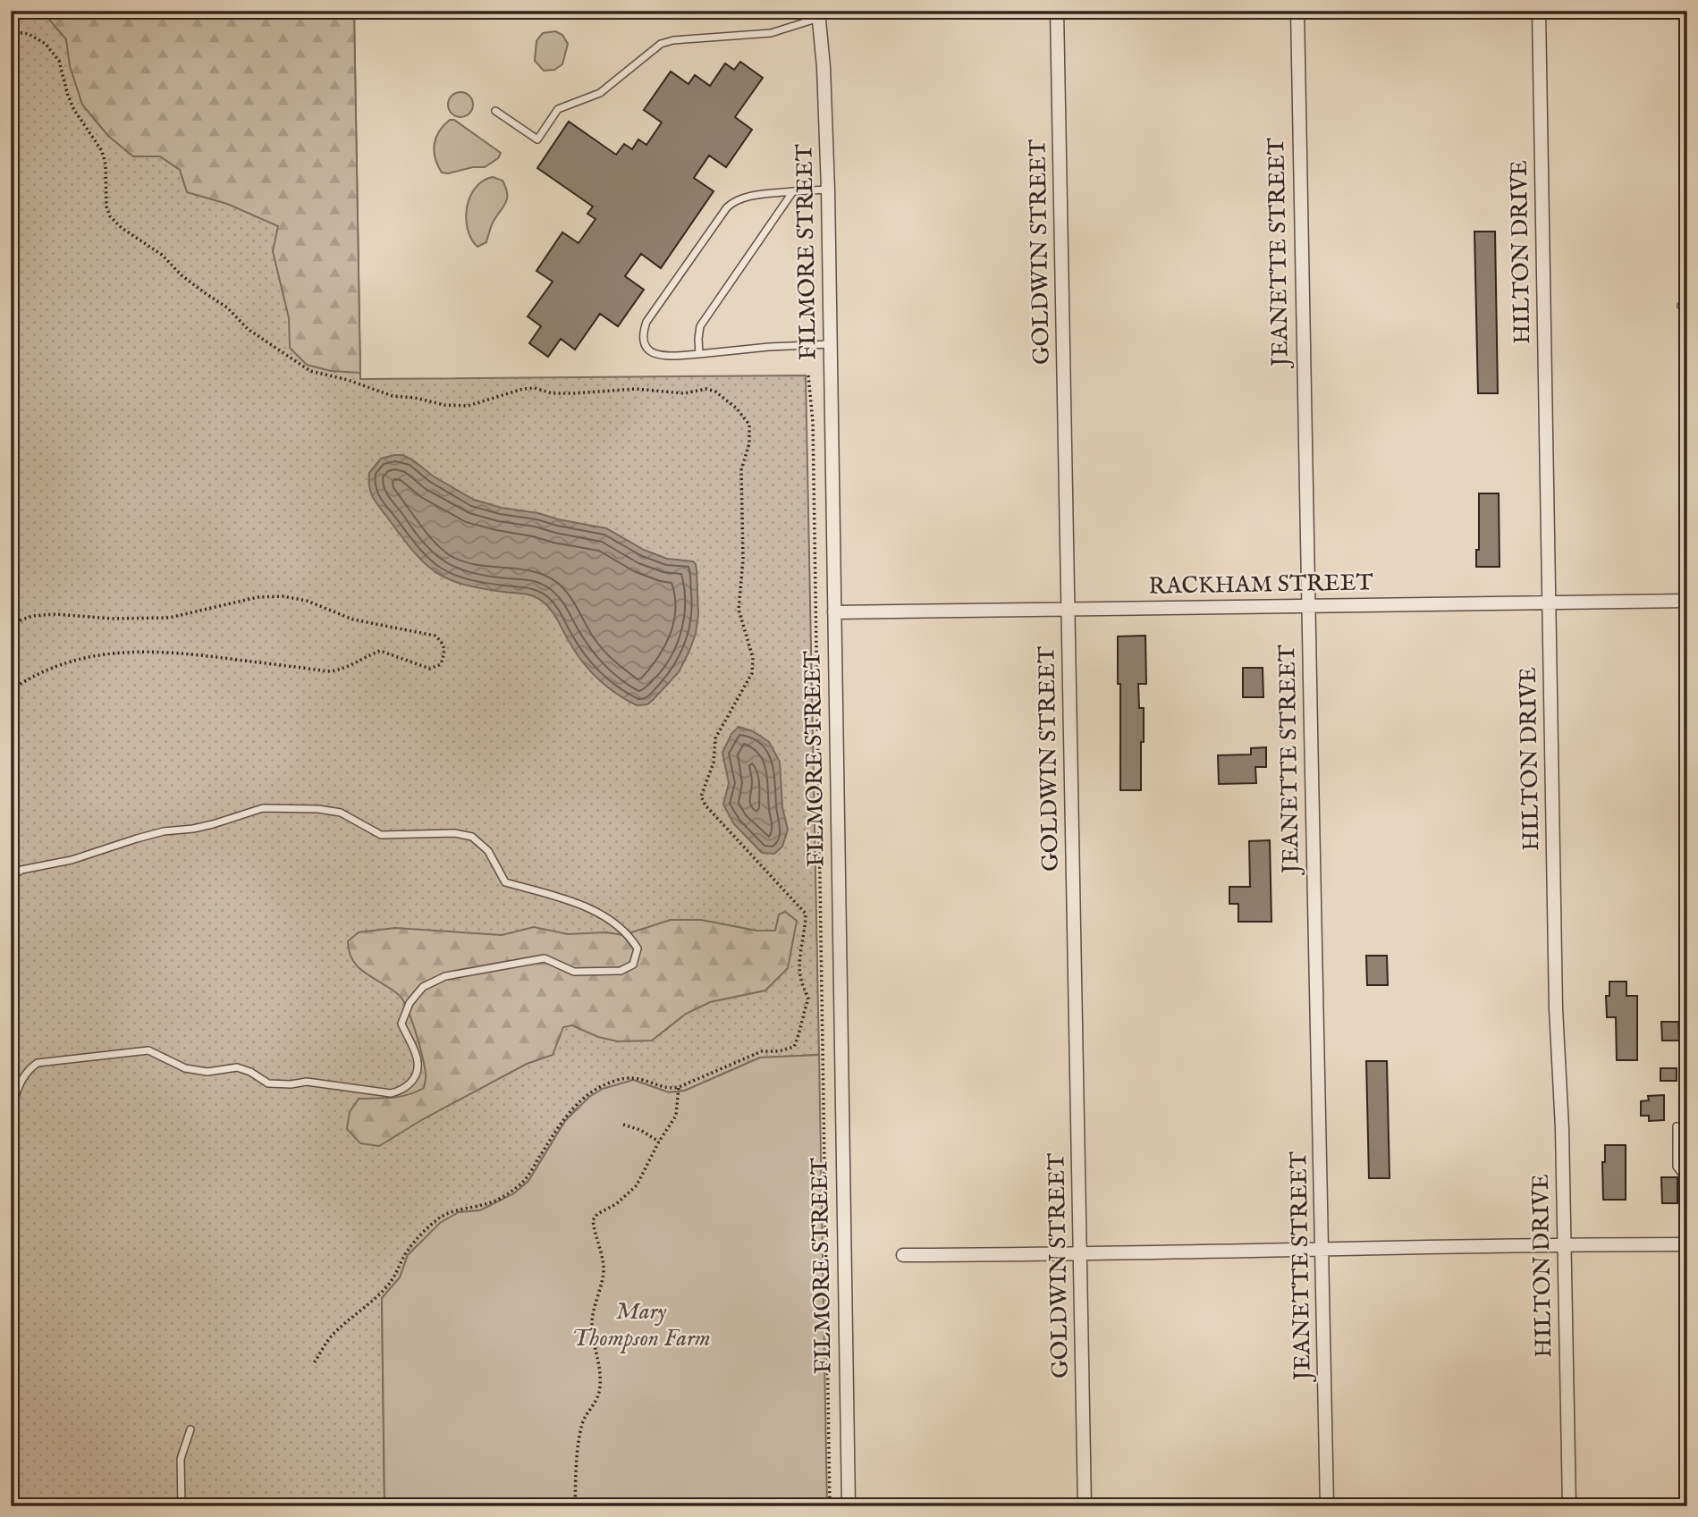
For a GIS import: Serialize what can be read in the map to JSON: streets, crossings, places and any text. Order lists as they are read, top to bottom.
{
  "streets": {
    "street": [
      "FILMORE STREET",
      "GOLDWIN STREET",
      "JEANETTE STREET",
      "HILTON DRIVE",
      "RACKHAM STREET"
    ]
  },
  "crossings": [
    ["FILMORE STREET", "RACKHAM STREET"],
    ["GOLDWIN STREET", "RACKHAM STREET"],
    ["JEANETTE STREET", "RACKHAM STREET"],
    ["HILTON DRIVE", "RACKHAM STREET"]
  ],
  "parks": ["Mary Thompson Farm"]
}
